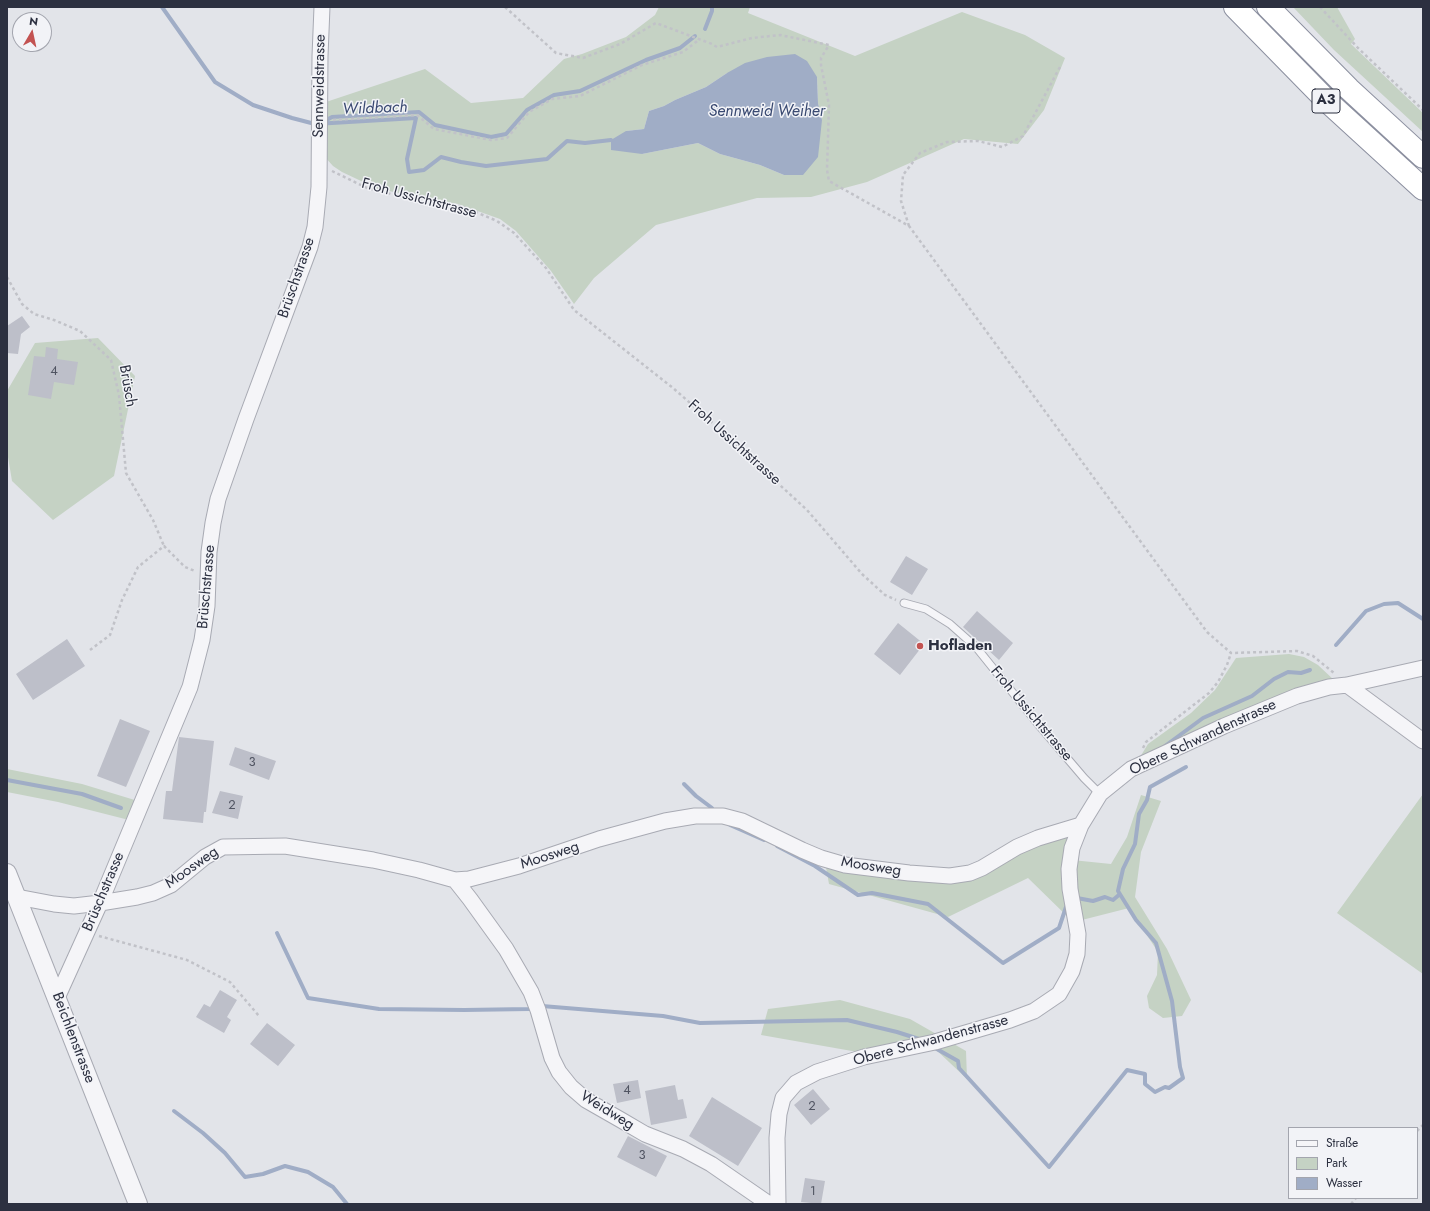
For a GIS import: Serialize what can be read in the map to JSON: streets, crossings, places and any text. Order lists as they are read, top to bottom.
{
  "streets": {
    "highway": ["A3"],
    "street": [
      "Sennweidstrasse",
      "Brüschstrasse",
      "Obere Schwandenstrasse",
      "Moosweg",
      "Beichlenstrasse",
      "Weidweg"
    ],
    "lane": ["Froh Ussichtstrasse"],
    "path": ["Brüsch"]
  },
  "crossings": [
    ["Sennweidstrasse", "Froh Ussichtstrasse"],
    ["Sennweidstrasse", "Brüschstrasse"],
    ["Froh Ussichtstrasse", "Brüschstrasse"],
    ["Froh Ussichtstrasse", "Obere Schwandenstrasse"],
    ["Brüschstrasse", "Moosweg"],
    ["Brüschstrasse", "Beichlenstrasse"],
    ["Obere Schwandenstrasse", "Moosweg"],
    ["Moosweg", "Beichlenstrasse"],
    ["Moosweg", "Weidweg"]
  ],
  "water": ["Wildbach", "Sennweid Weiher"],
  "places": ["Hofladen"],
  "house_numbers": [
    "4",
    "3",
    "2",
    "4",
    "2",
    "3",
    "1"
  ],
  "legend": ["Straße", "Park", "Wasser"],
  "north": "top"
}
